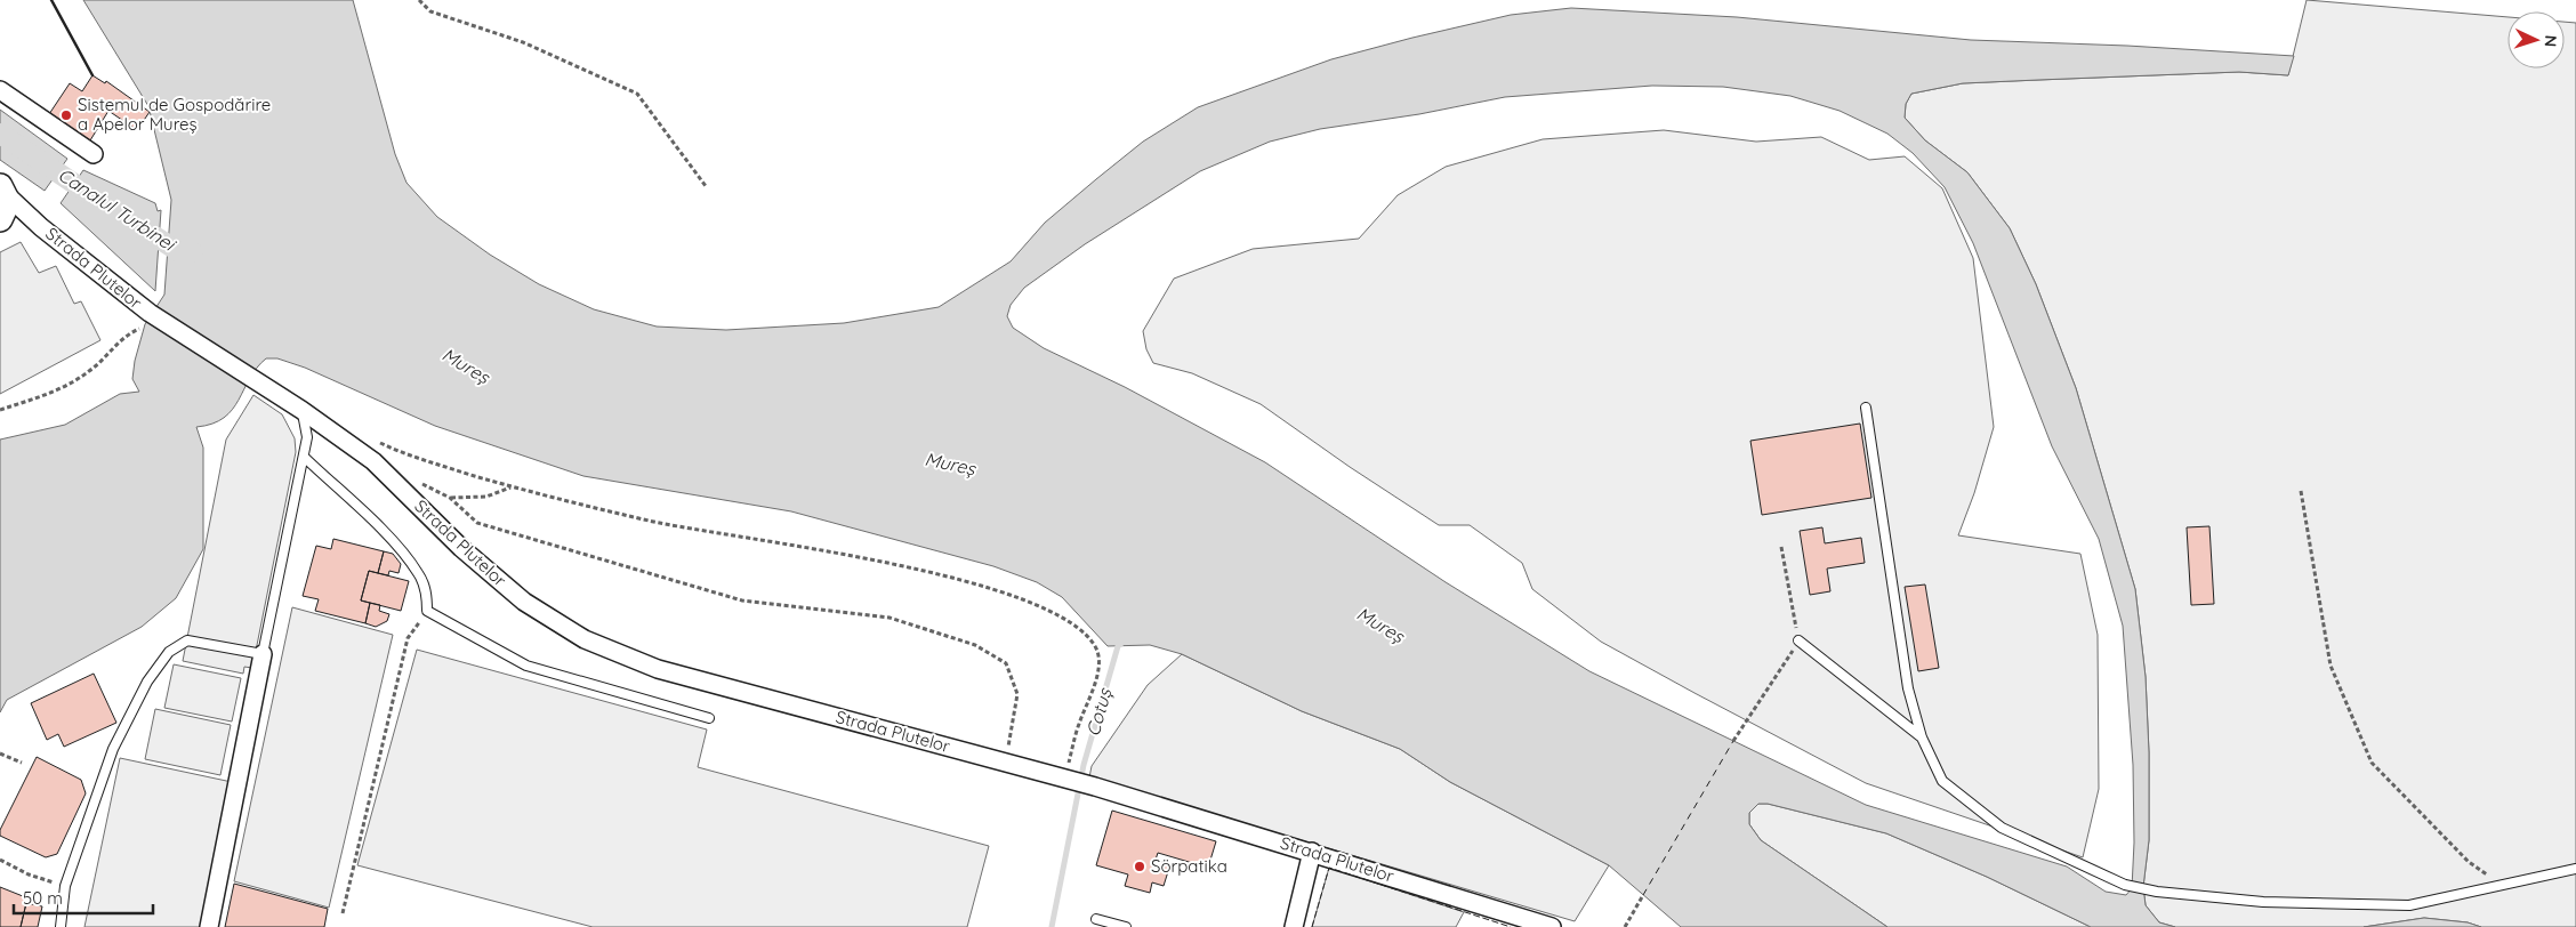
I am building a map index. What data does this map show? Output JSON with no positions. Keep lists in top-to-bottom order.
{
  "streets": {
    "street": ["Strada Plutelor"]
  },
  "water": ["Canalul Turbinei", "Mureș", "Cotuș"],
  "places": ["Sistemul de Gospodărire a Apelor Mureș", "Sörpatika"],
  "scale_bar": "50 m",
  "north": "right"
}
